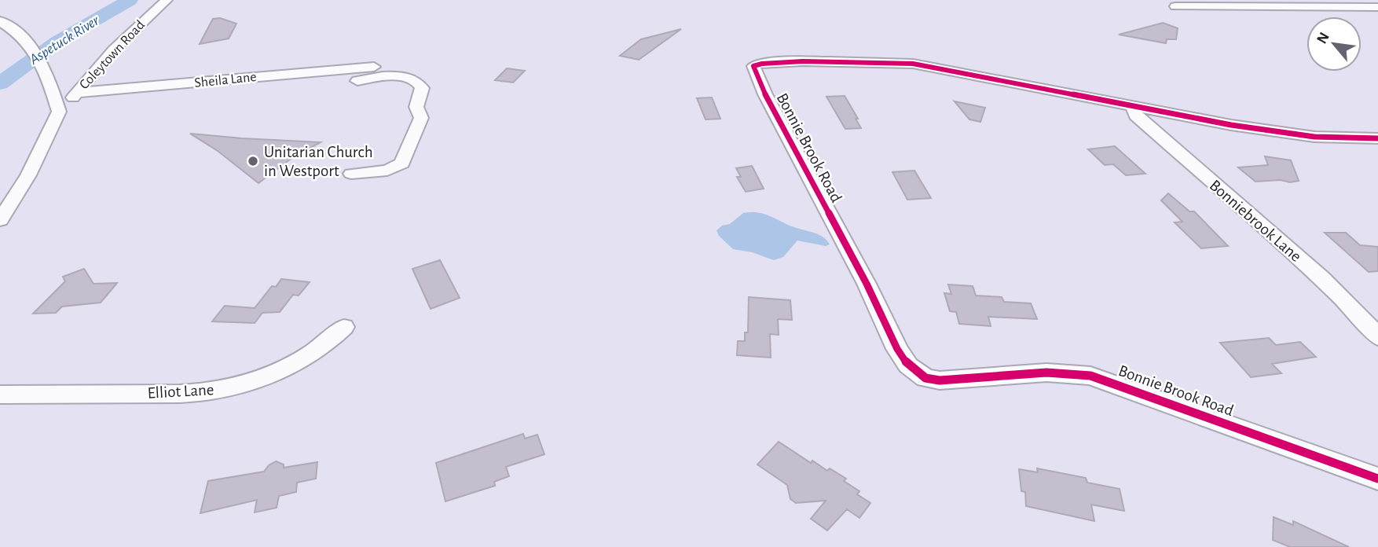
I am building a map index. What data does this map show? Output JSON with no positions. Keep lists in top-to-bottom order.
{
  "streets": {
    "street": [
      "Coleytown Road",
      "Sheila Lane",
      "Bonnie Brook Road",
      "Bonniebrook Lane",
      "Elliot Lane"
    ]
  },
  "crossings": [
    ["Coleytown Road", "Sheila Lane"],
    ["Bonnie Brook Road", "Bonniebrook Lane"]
  ],
  "water": ["Aspetuck River"],
  "places": ["Unitarian Church in Westport"],
  "north": "top left"
}
